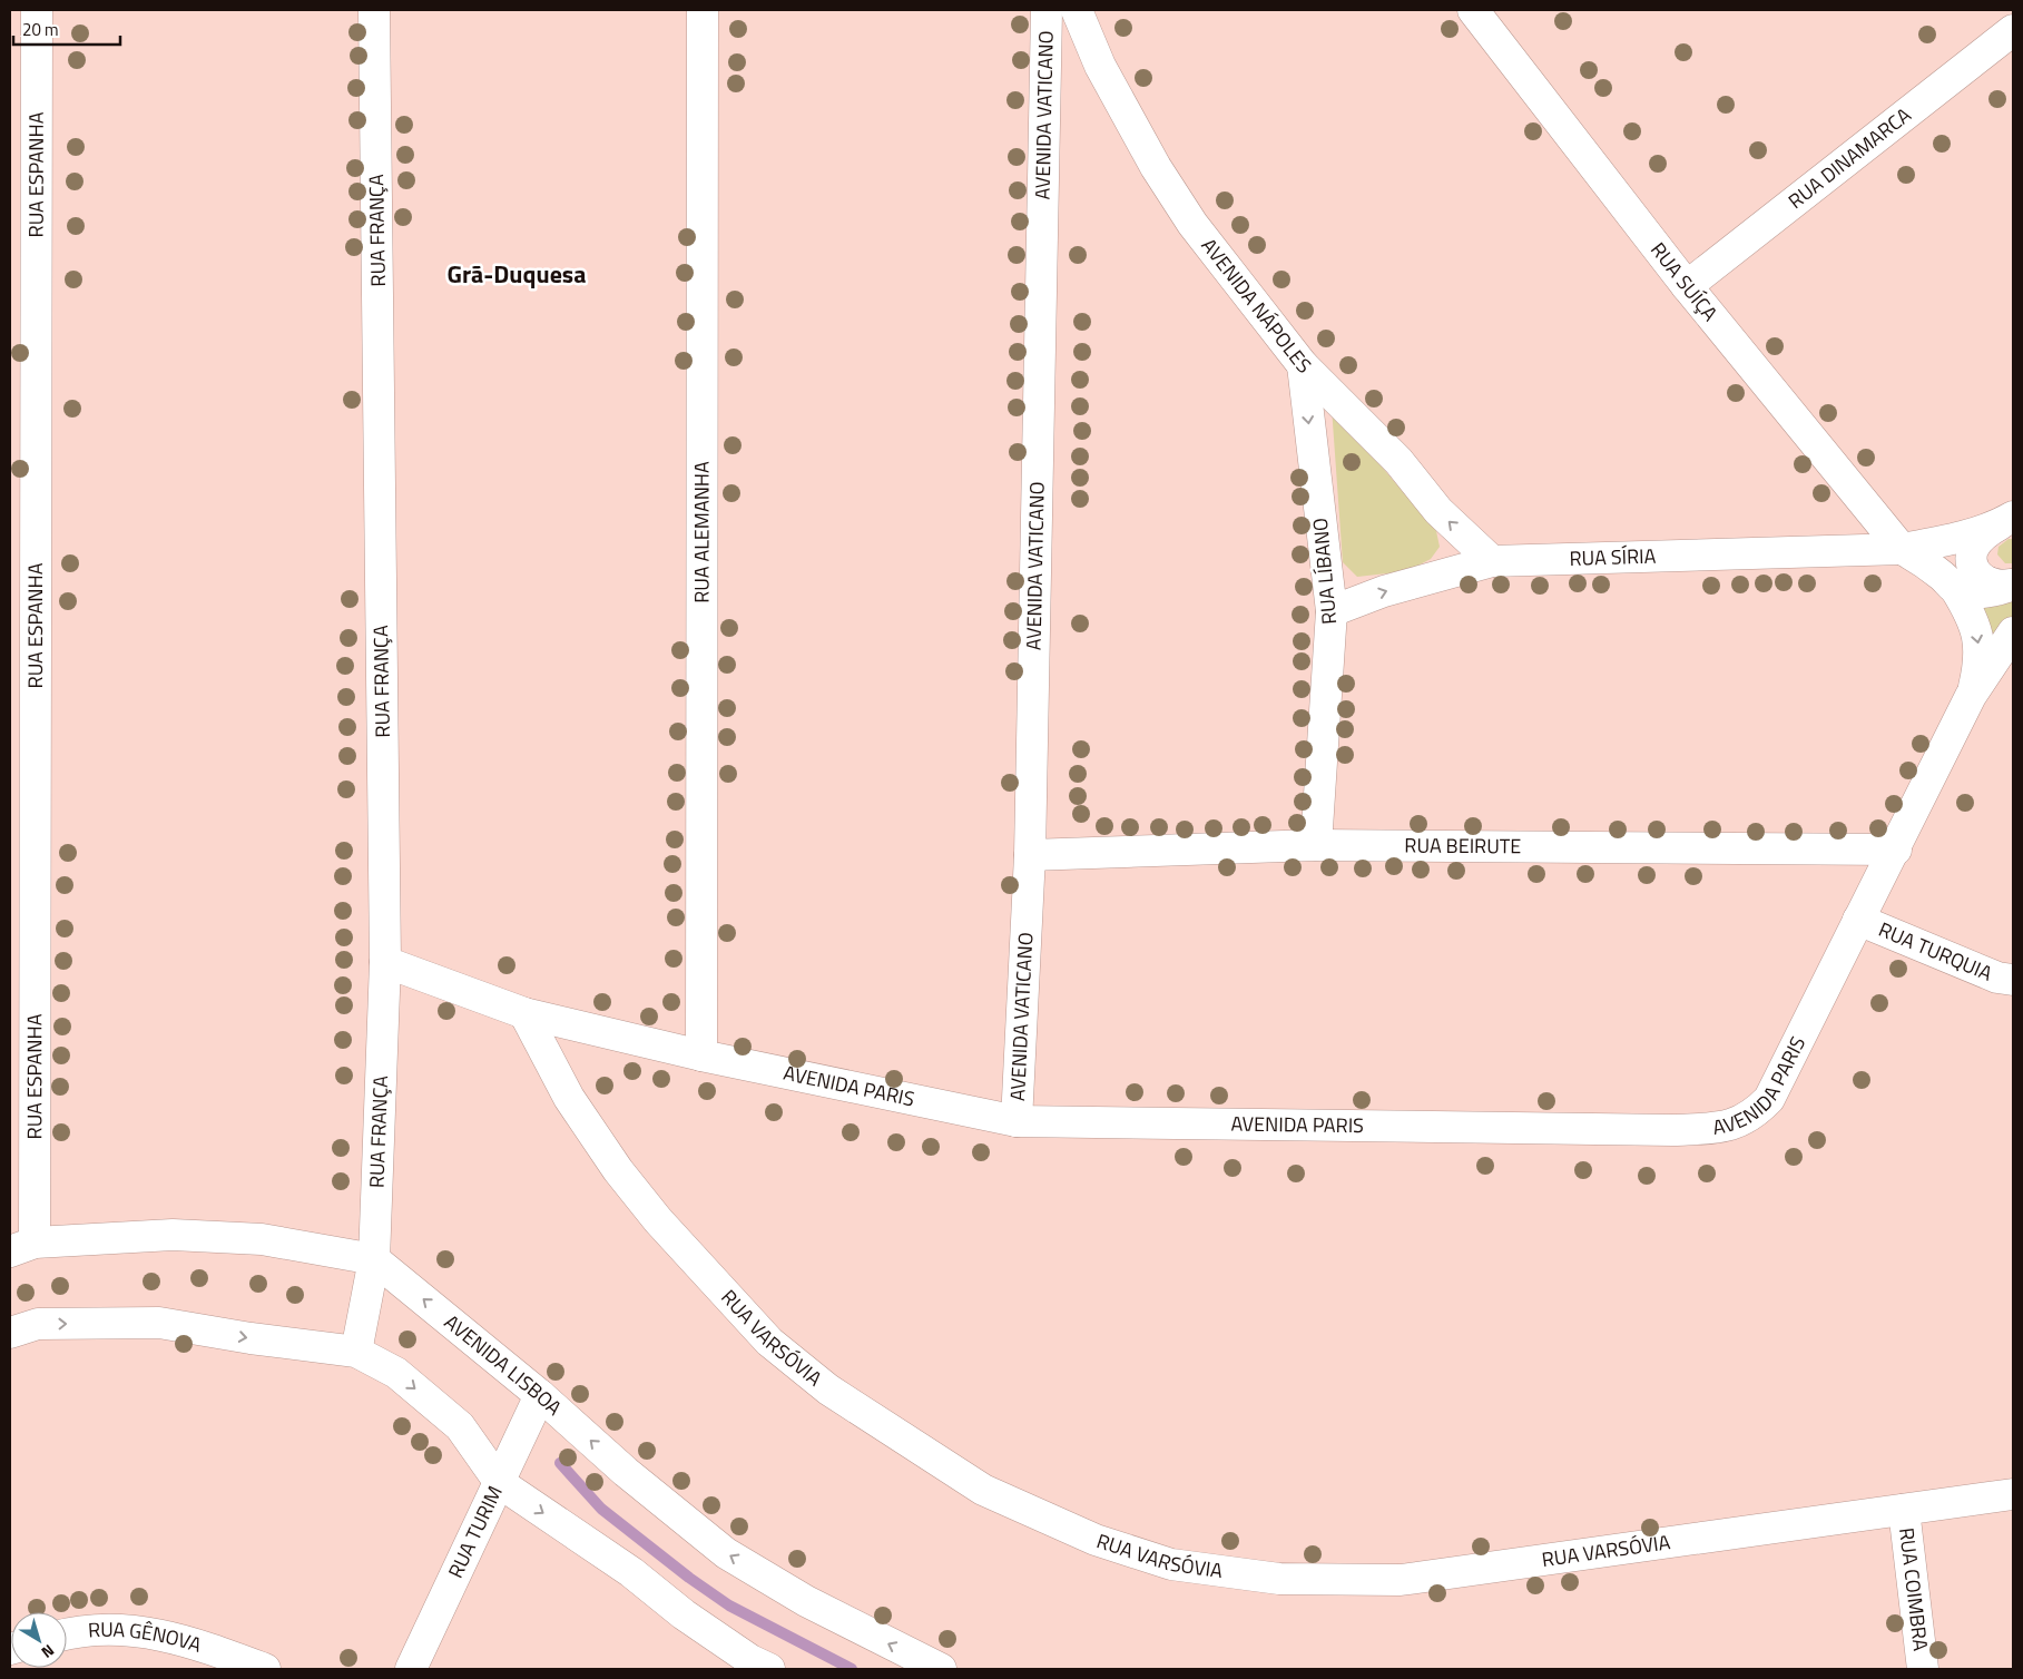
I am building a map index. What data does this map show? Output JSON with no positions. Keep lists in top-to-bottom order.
{
  "streets": {
    "street": [
      "AVENIDA VATICANO",
      "RUA DINAMARCA",
      "RUA ESPANHA",
      "RUA FRANÇA",
      "RUA SUÍÇA",
      "AVENIDA NÁPOLES",
      "RUA ALEMANHA",
      "RUA SÍRIA",
      "RUA LÍBANO",
      "RUA BEIRUTE",
      "RUA TURQUIA",
      "AVENIDA PARIS",
      "RUA VARSÓVIA",
      "AVENIDA LISBOA",
      "RUA TURIM",
      "RUA COIMBRA",
      "RUA GÊNOVA"
    ]
  },
  "crossings": [
    ["AVENIDA VATICANO", "RUA BEIRUTE"],
    ["AVENIDA VATICANO", "AVENIDA PARIS"],
    ["RUA DINAMARCA", "RUA SUÍÇA"],
    ["RUA ESPANHA", "AVENIDA LISBOA"],
    ["RUA FRANÇA", "AVENIDA PARIS"],
    ["RUA FRANÇA", "AVENIDA LISBOA"],
    ["RUA SUÍÇA", "RUA SÍRIA"],
    ["RUA SUÍÇA", "AVENIDA PARIS"],
    ["AVENIDA NÁPOLES", "RUA SÍRIA"],
    ["AVENIDA NÁPOLES", "RUA LÍBANO"],
    ["RUA ALEMANHA", "AVENIDA PARIS"],
    ["RUA SÍRIA", "RUA LÍBANO"],
    ["RUA SÍRIA", "AVENIDA PARIS"],
    ["RUA LÍBANO", "RUA BEIRUTE"],
    ["RUA BEIRUTE", "AVENIDA PARIS"],
    ["RUA TURQUIA", "AVENIDA PARIS"],
    ["AVENIDA PARIS", "RUA VARSÓVIA"],
    ["RUA VARSÓVIA", "RUA COIMBRA"],
    ["AVENIDA LISBOA", "RUA TURIM"]
  ],
  "one_way": ["AVENIDA NÁPOLES", "RUA LÍBANO"],
  "districts": ["Grã-Duquesa"],
  "scale_bar": "20 m",
  "north": "bottom right"
}
